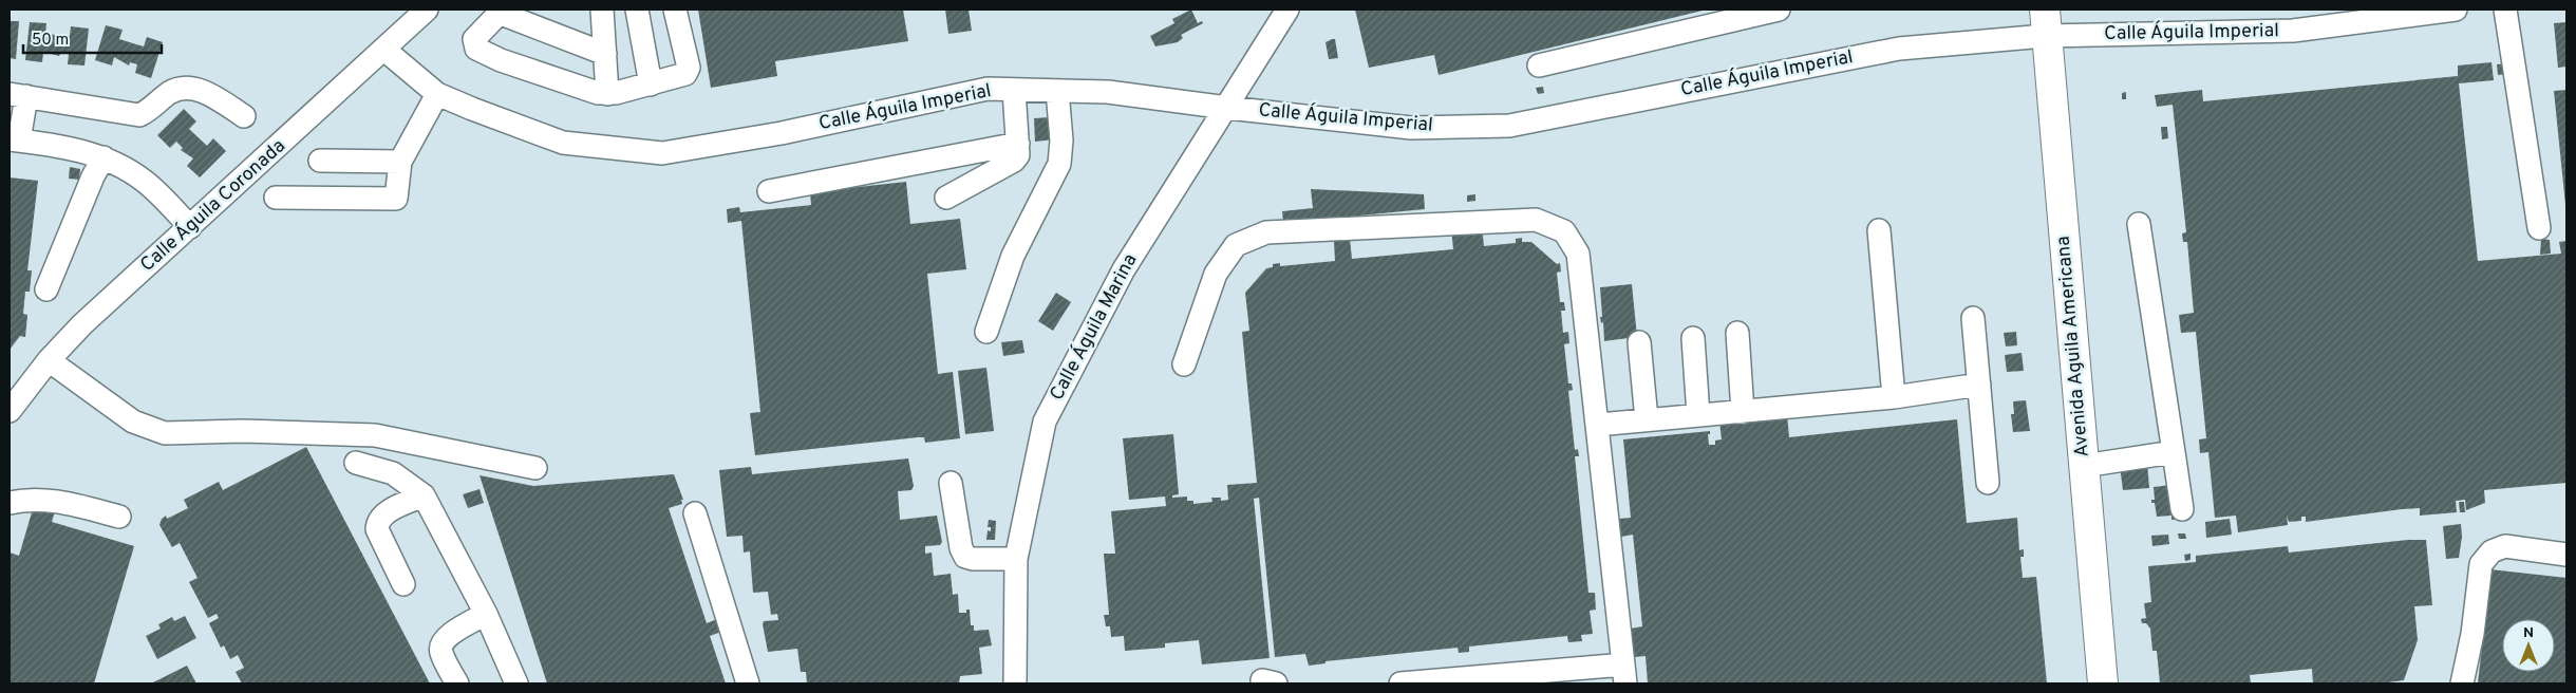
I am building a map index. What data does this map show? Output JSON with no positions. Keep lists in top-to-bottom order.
{
  "streets": {
    "main road": ["Avenida Aguila Americana"],
    "street": ["Calle Águila Imperial", "Calle Águila Coronada", "Calle Águila Marina"]
  },
  "crossings": [
    ["Calle Águila Imperial", "Calle Águila Coronada"],
    ["Calle Águila Imperial", "Calle Águila Marina"],
    ["Calle Águila Imperial", "Avenida Aguila Americana"]
  ],
  "scale_bar": "50 m",
  "north": "top"
}
